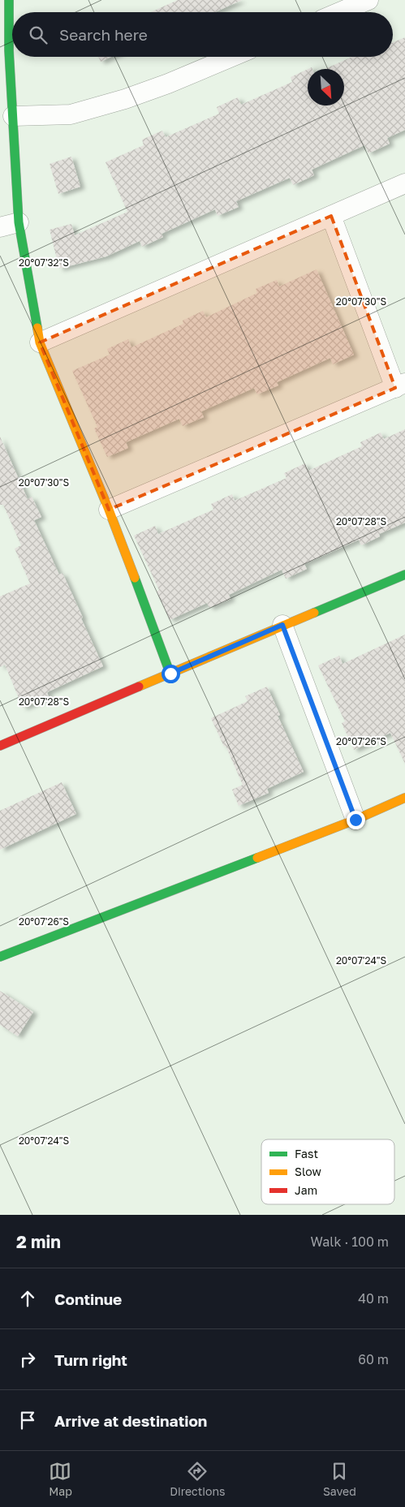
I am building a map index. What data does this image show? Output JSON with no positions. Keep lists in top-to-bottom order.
{
  "legend": ["Fast", "Slow", "Jam"],
  "north": "bottom right",
  "page": {
    "search": "Search here",
    "heading": ["2 min", "Walk · 100 m"],
    "list": [
      ["Continue", "40 m"],
      ["Turn right", "60 m"],
      "Arrive at destination"
    ],
    "nav": ["Map", "Directions", "Saved"]
  },
  "coordinates": [
    "20°07'32\"S",
    "20°07'30\"S",
    "20°07'28\"S",
    "20°07'26\"S",
    "20°07'24\"S"
  ]
}
